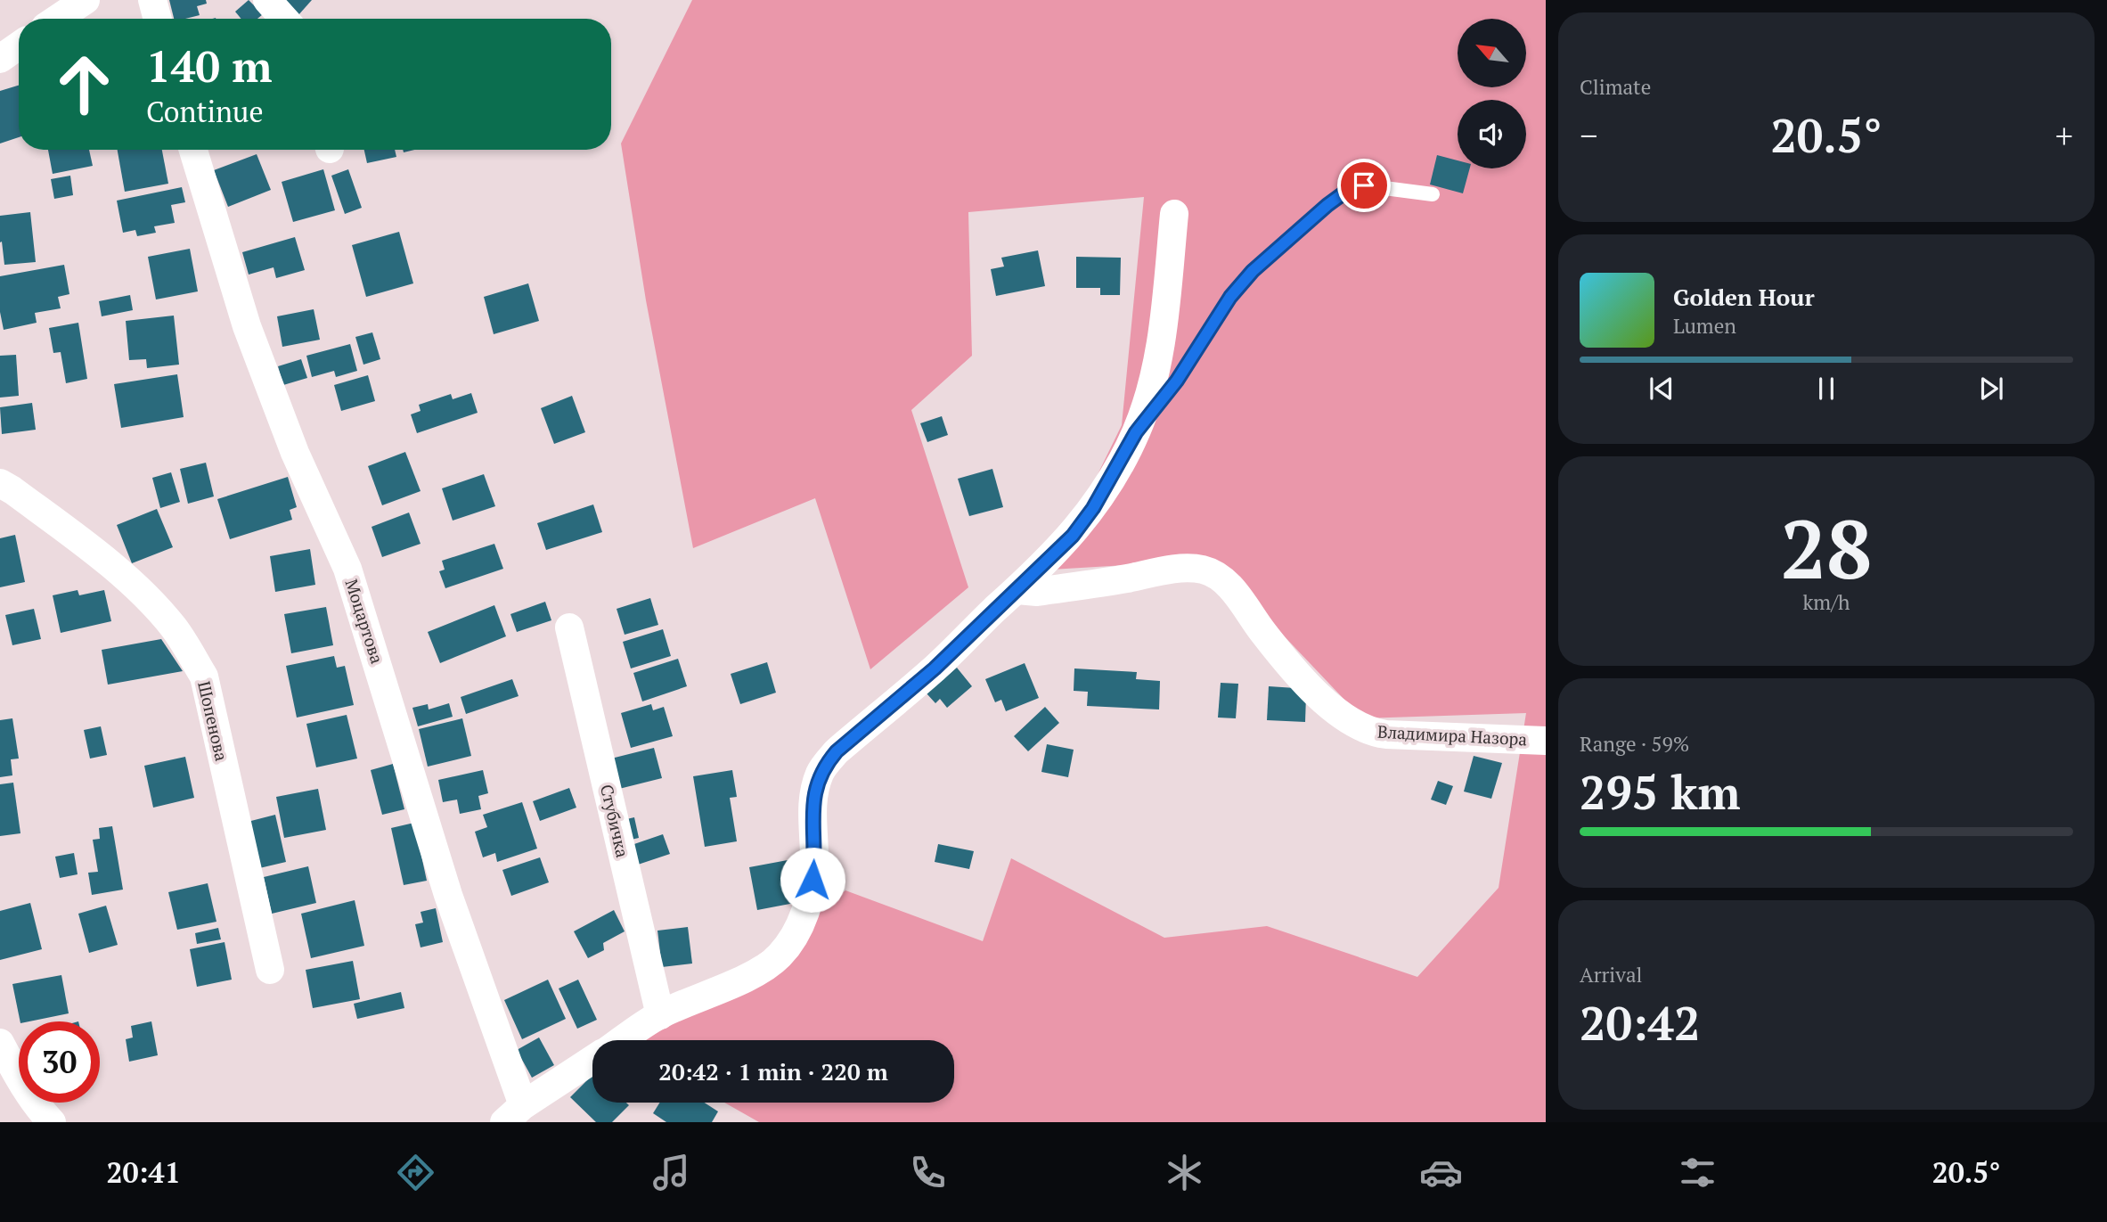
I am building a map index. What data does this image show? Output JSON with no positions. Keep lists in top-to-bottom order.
{
  "streets": {
    "street": [
      "Моцартова",
      "Шопенова",
      "Владимира Назора",
      "Стубичка"
    ]
  },
  "north": "top left",
  "page": {
    "tile": [
      "Climate",
      ["28", "km/h"],
      ["Range · 59%", "295 km"],
      ["Arrival", "20:42"]
    ],
    "turn": ["140 m", "Continue"],
    "heat": ["−", "20.5°", "+"],
    "song": ["Golden Hour", "Lumen"],
    "limit": "30",
    "trip": "20:42 · 1 min · 220 m",
    "tabs": ["20:41", "20.5°"]
  }
}
